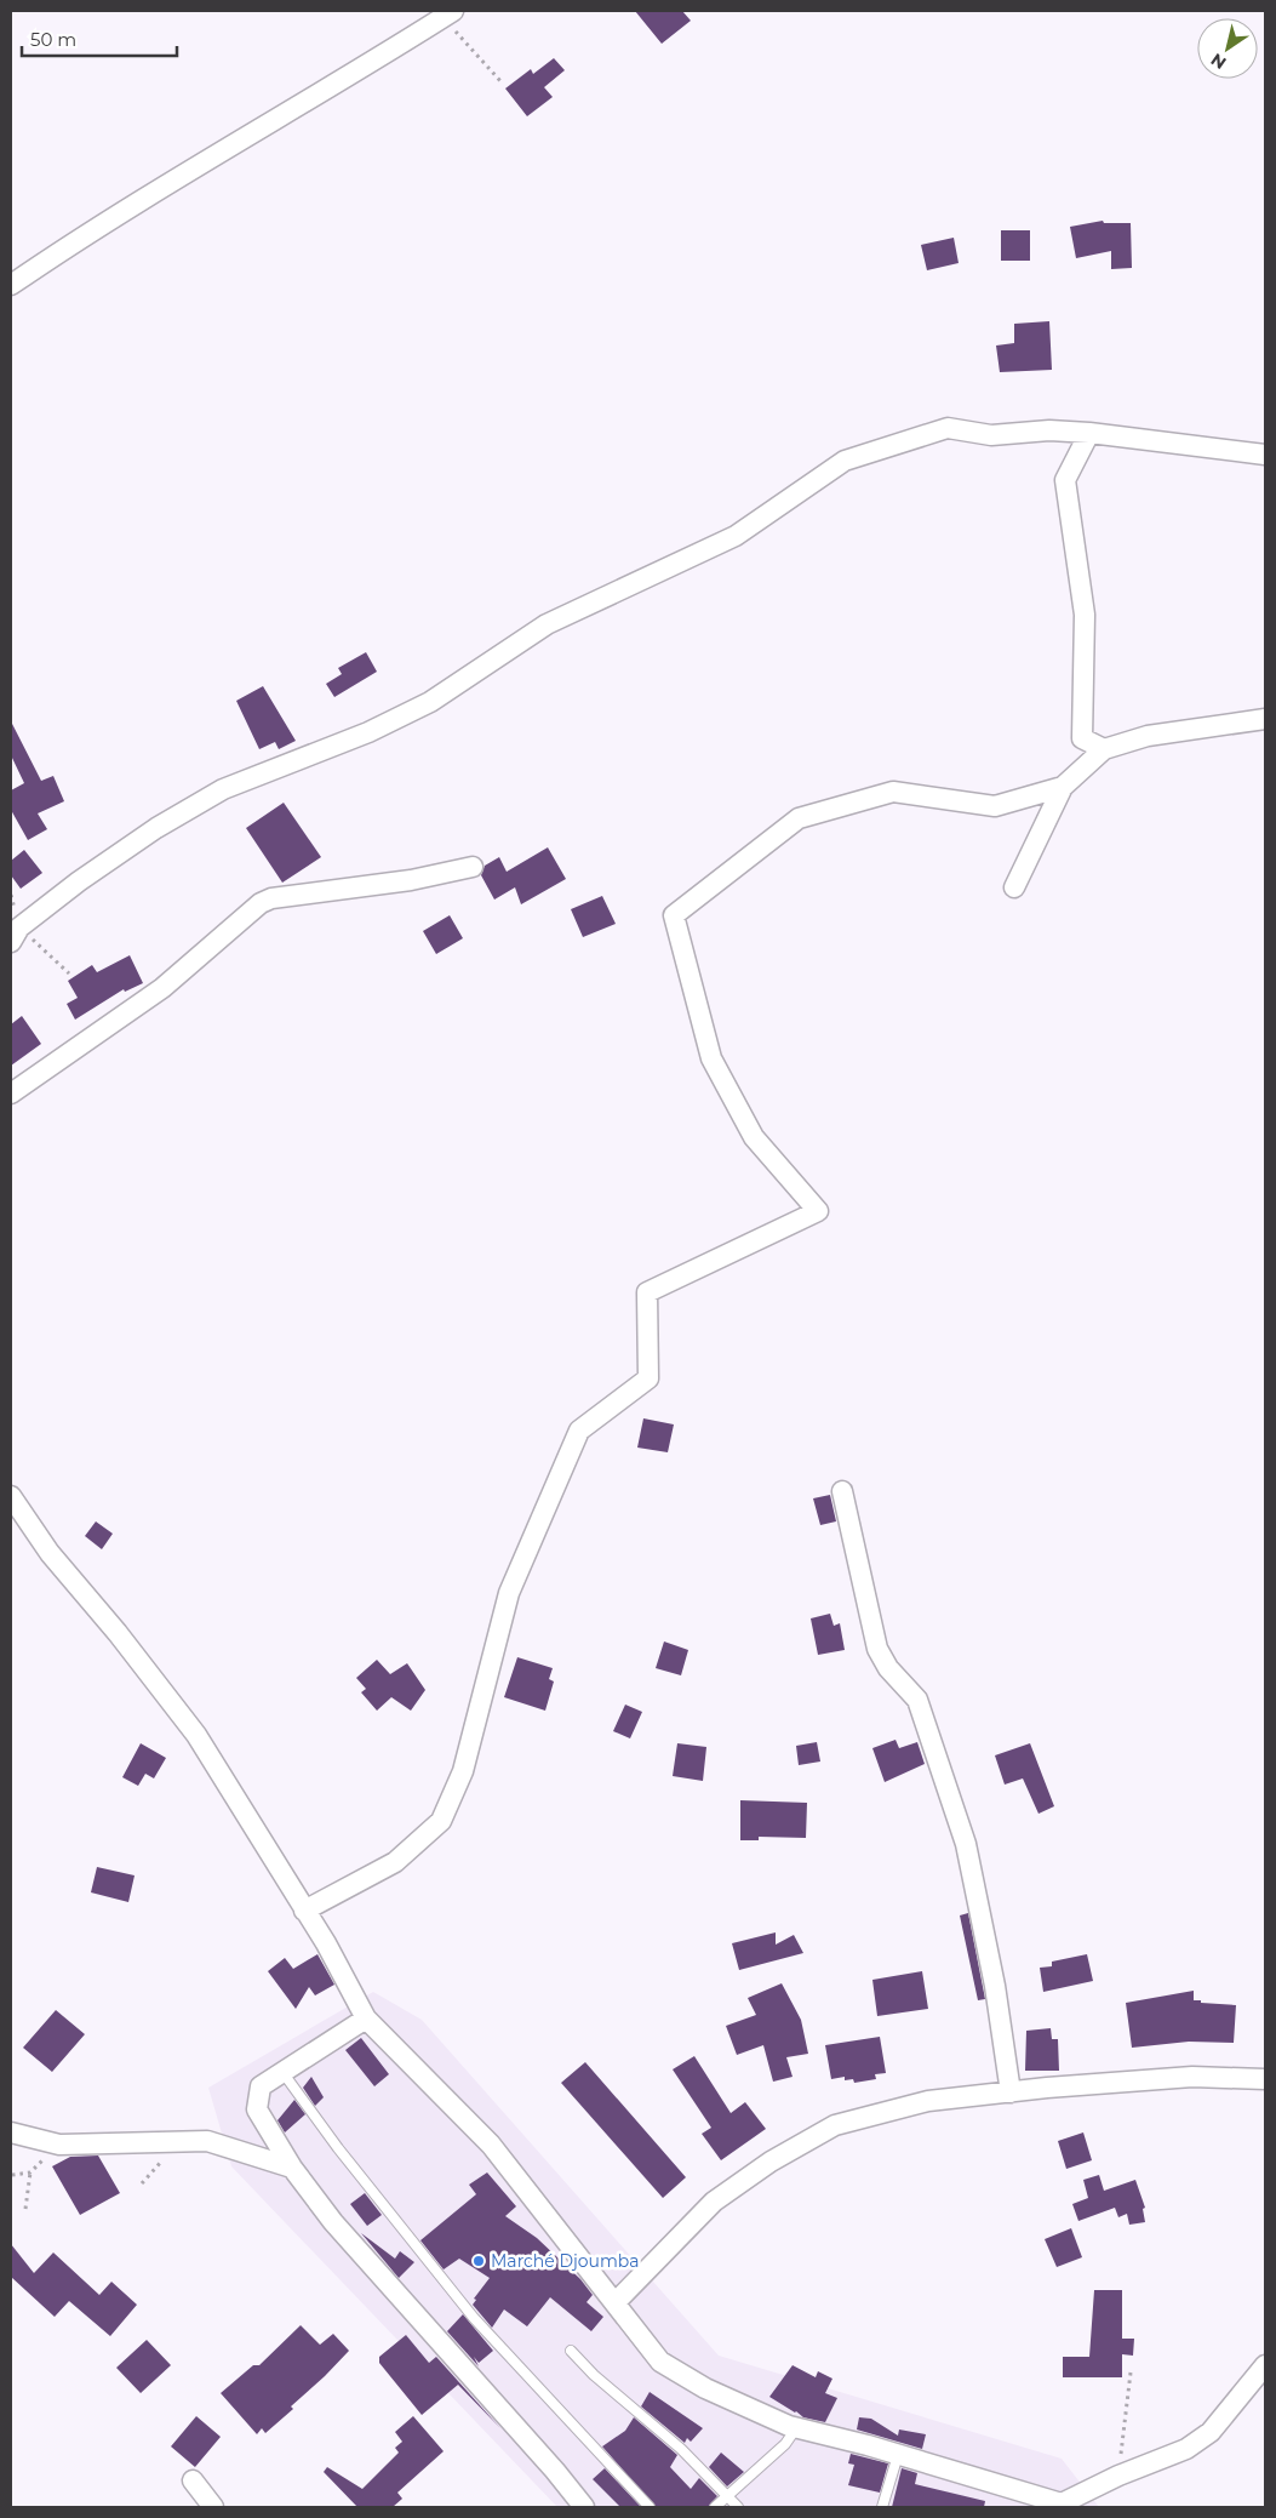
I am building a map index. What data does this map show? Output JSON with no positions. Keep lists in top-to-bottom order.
{
  "places": ["Marché Djoumba"],
  "scale_bar": "50 m",
  "north": "bottom left"
}
